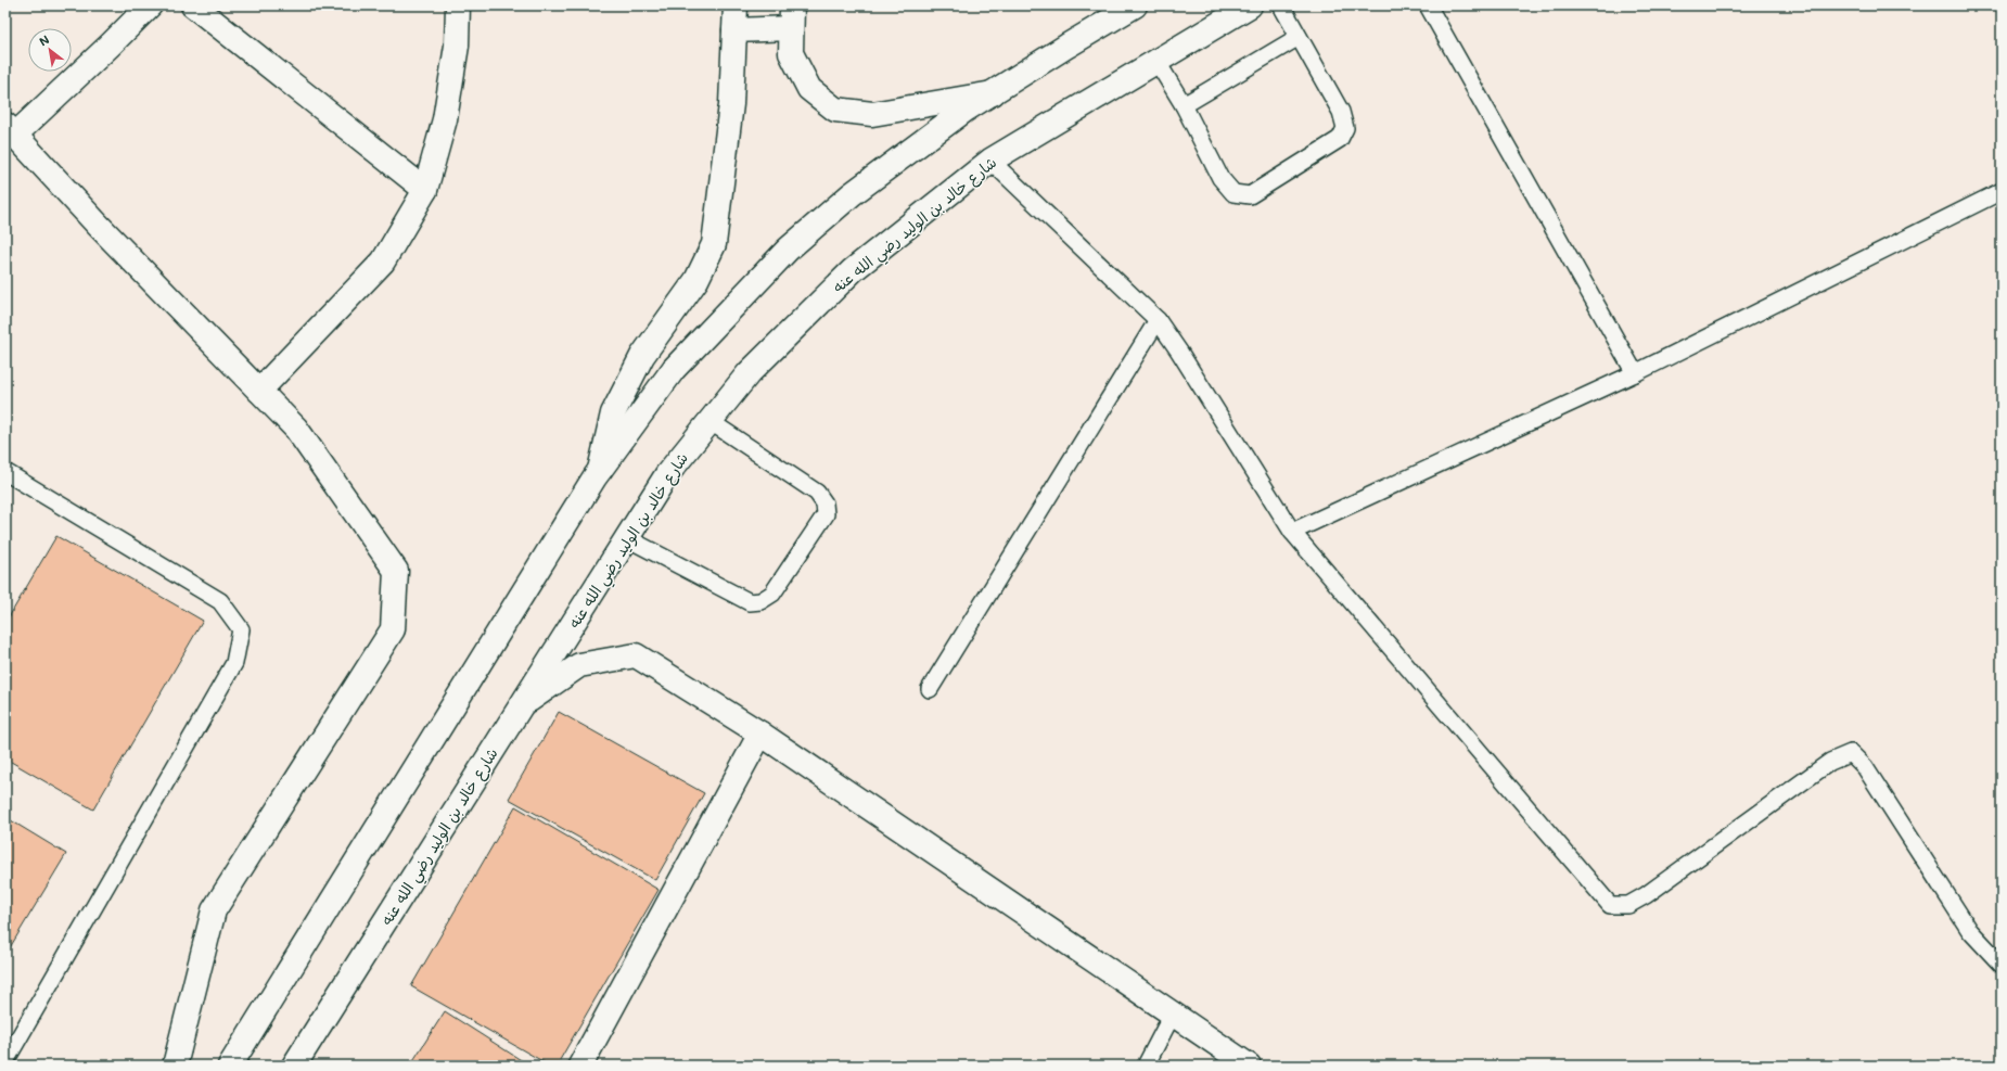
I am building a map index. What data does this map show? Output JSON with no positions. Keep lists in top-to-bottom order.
{
  "streets": {
    "main road": ["شارع خالد بن الوليد رضي الله عنه"]
  },
  "north": "top left"
}
